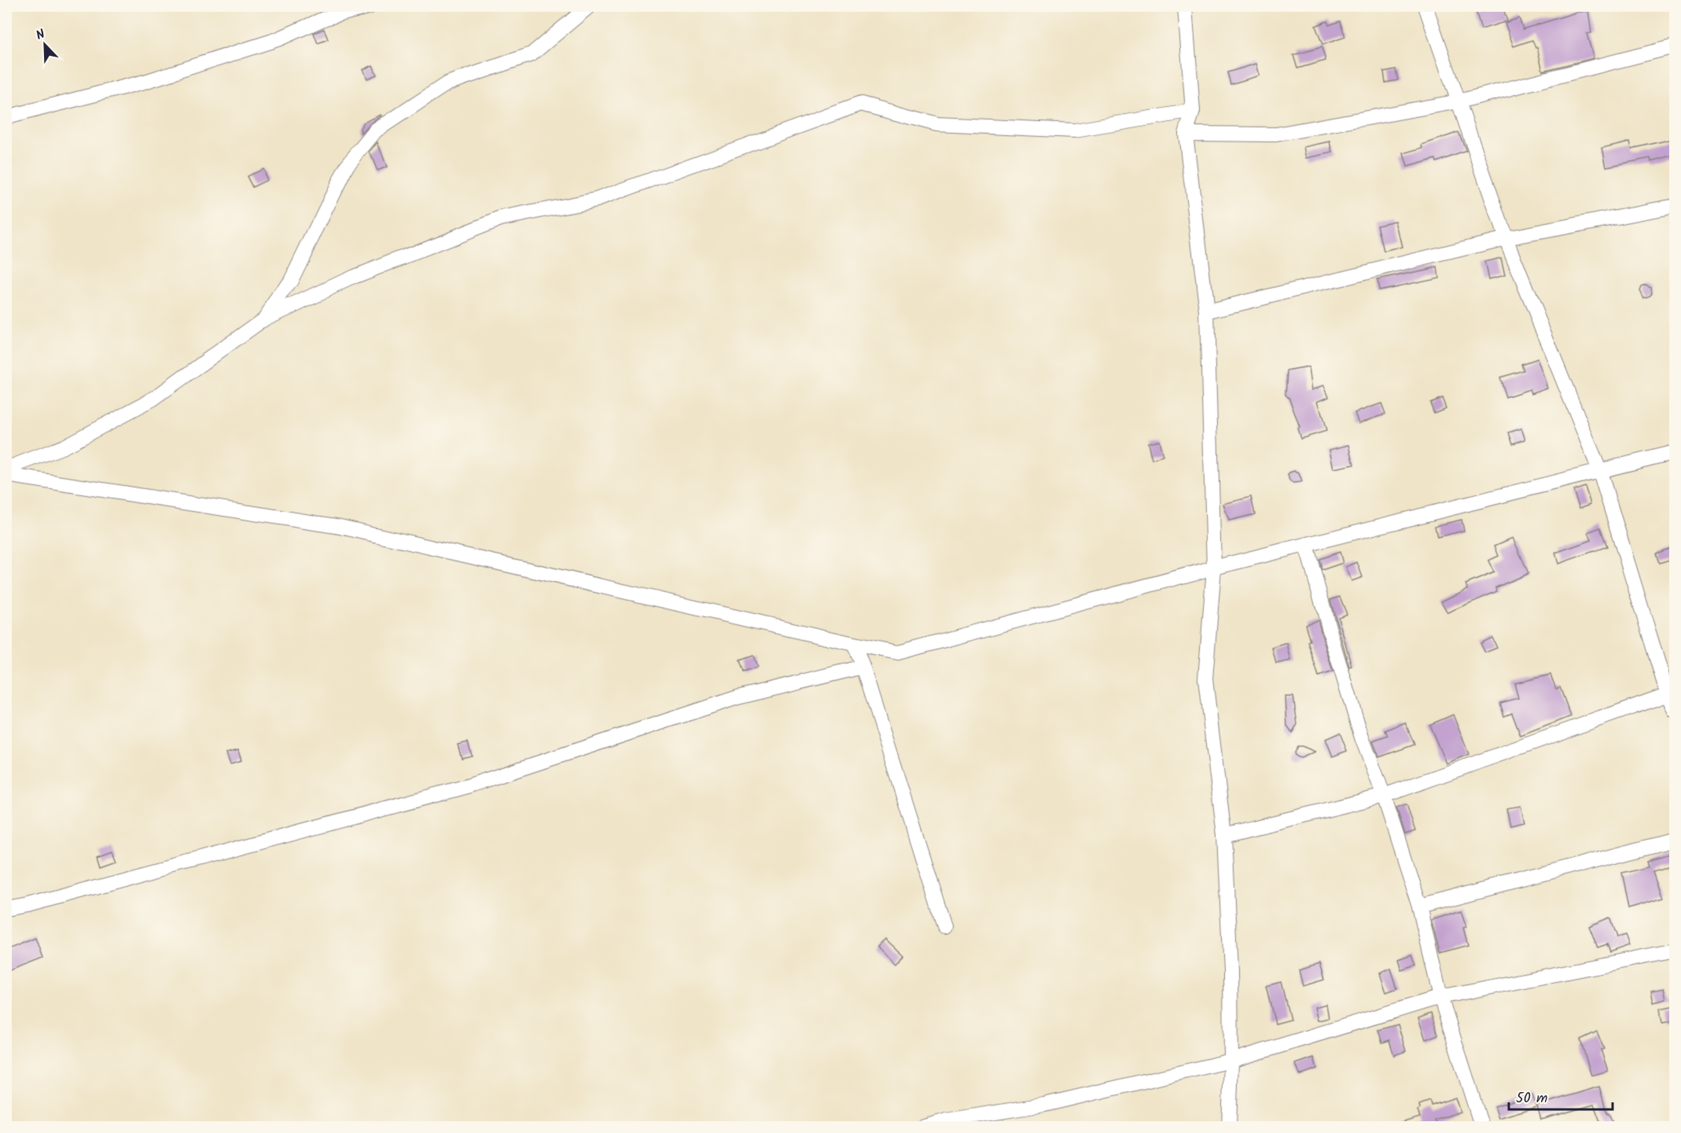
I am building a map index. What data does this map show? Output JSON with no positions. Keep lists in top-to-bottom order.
{
  "scale_bar": "50 m",
  "north": "top left"
}
